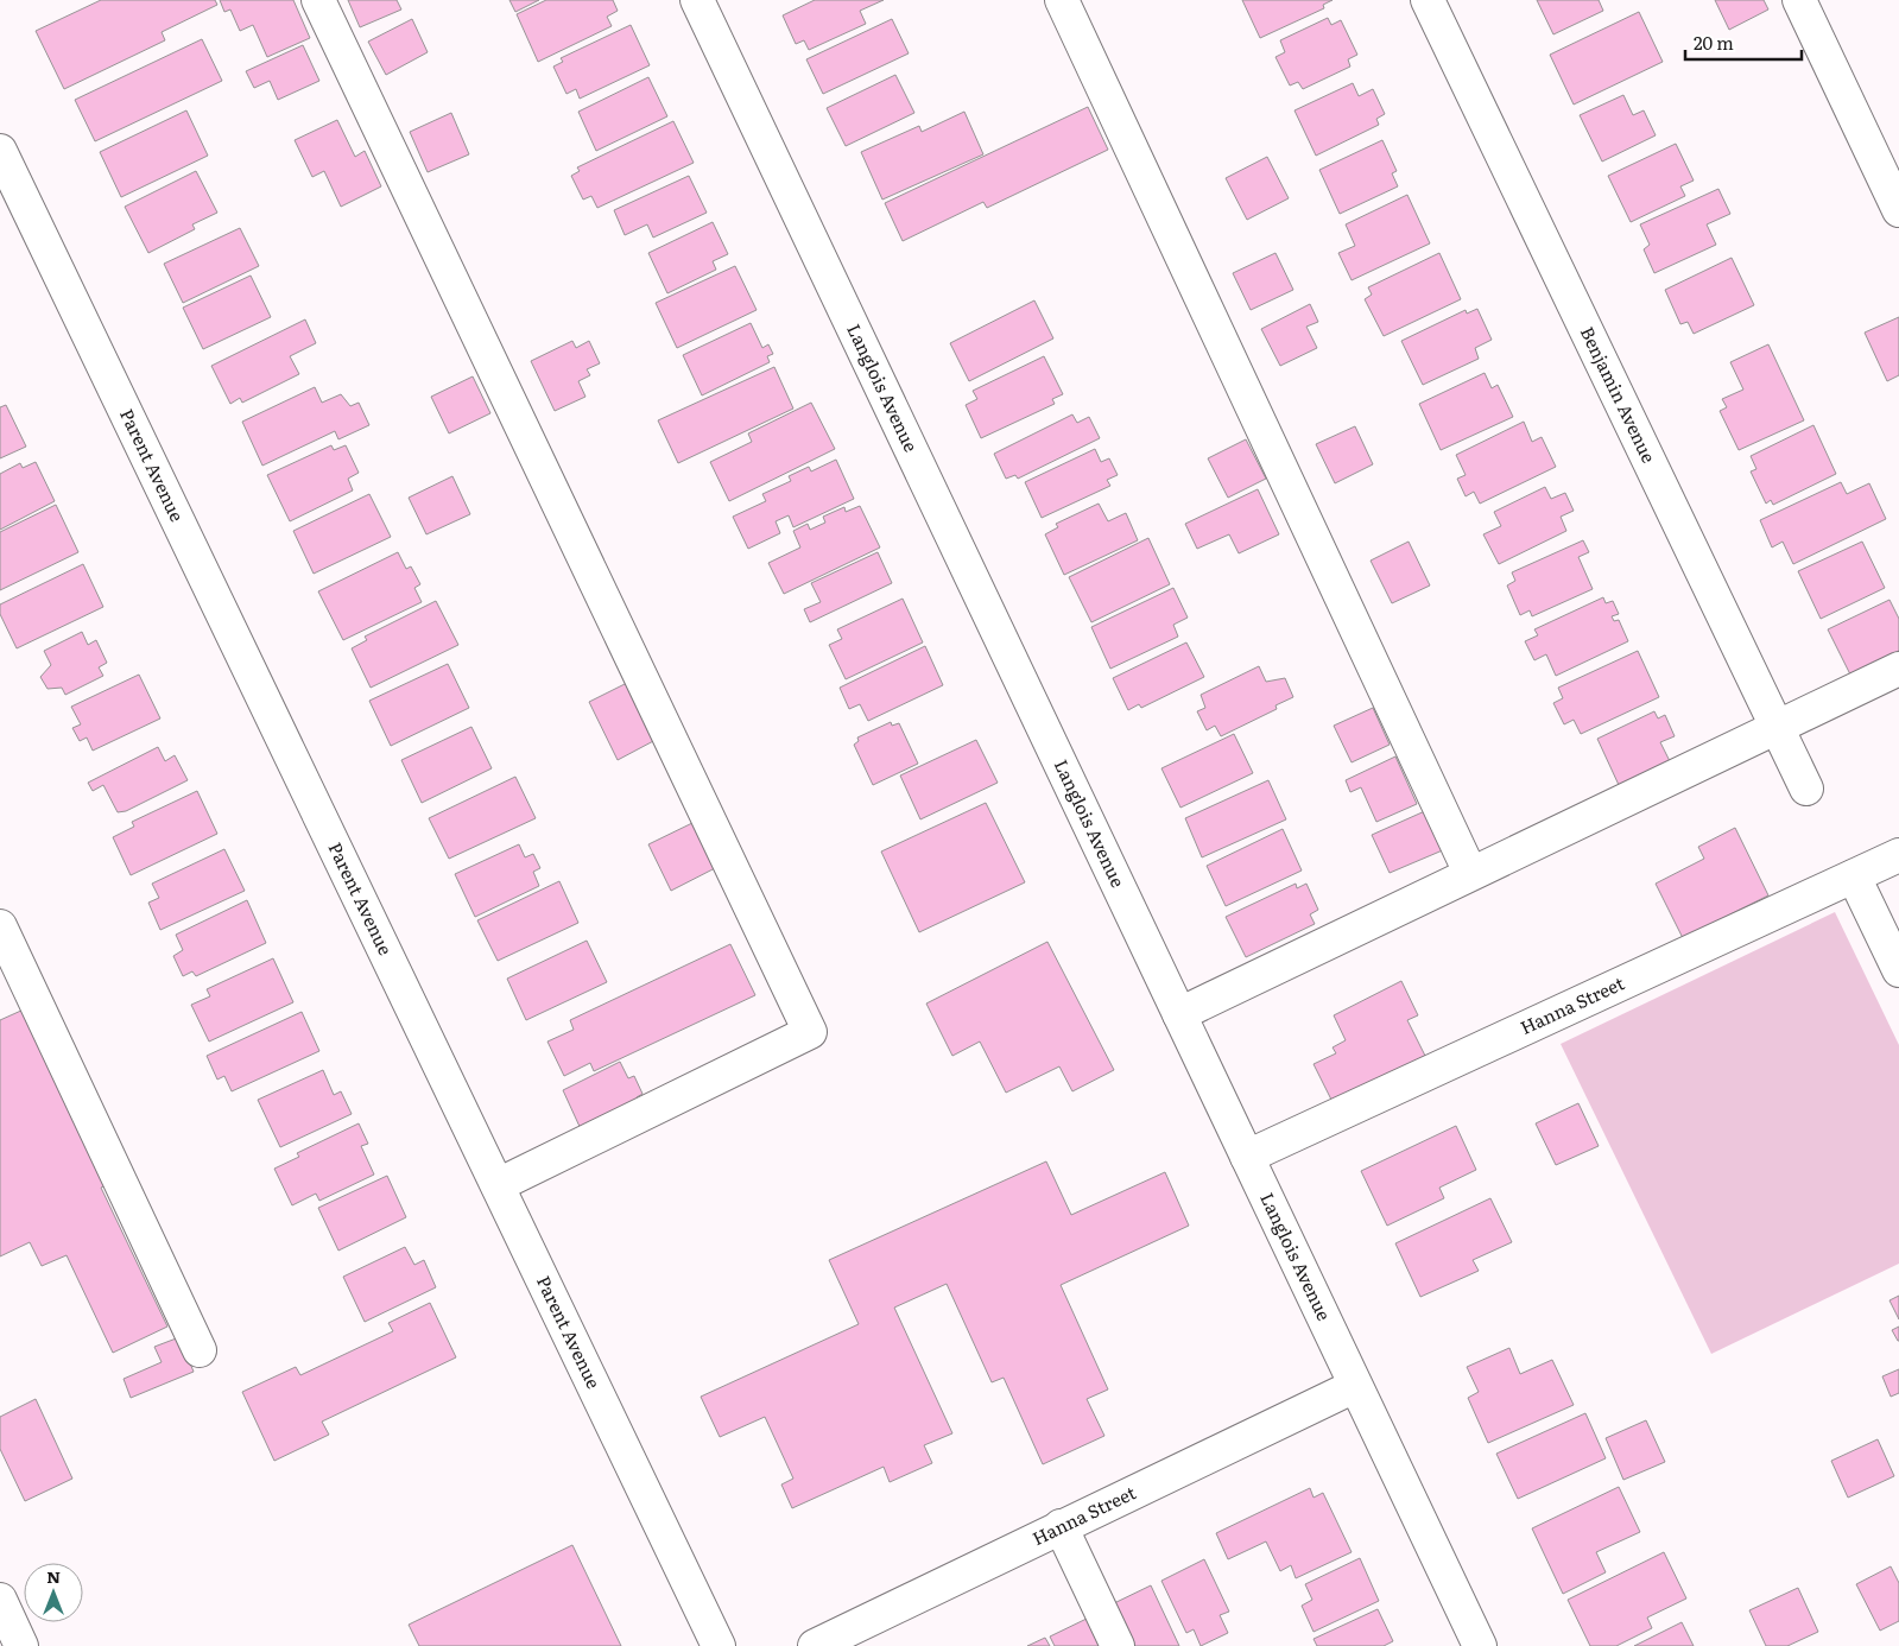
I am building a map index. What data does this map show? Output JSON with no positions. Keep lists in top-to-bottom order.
{
  "streets": {
    "street": [
      "Langlois Avenue",
      "Benjamin Avenue",
      "Parent Avenue",
      "Hanna Street"
    ]
  },
  "crossings": [
    ["Langlois Avenue", "Hanna Street"]
  ],
  "scale_bar": "20 m",
  "north": "top"
}
